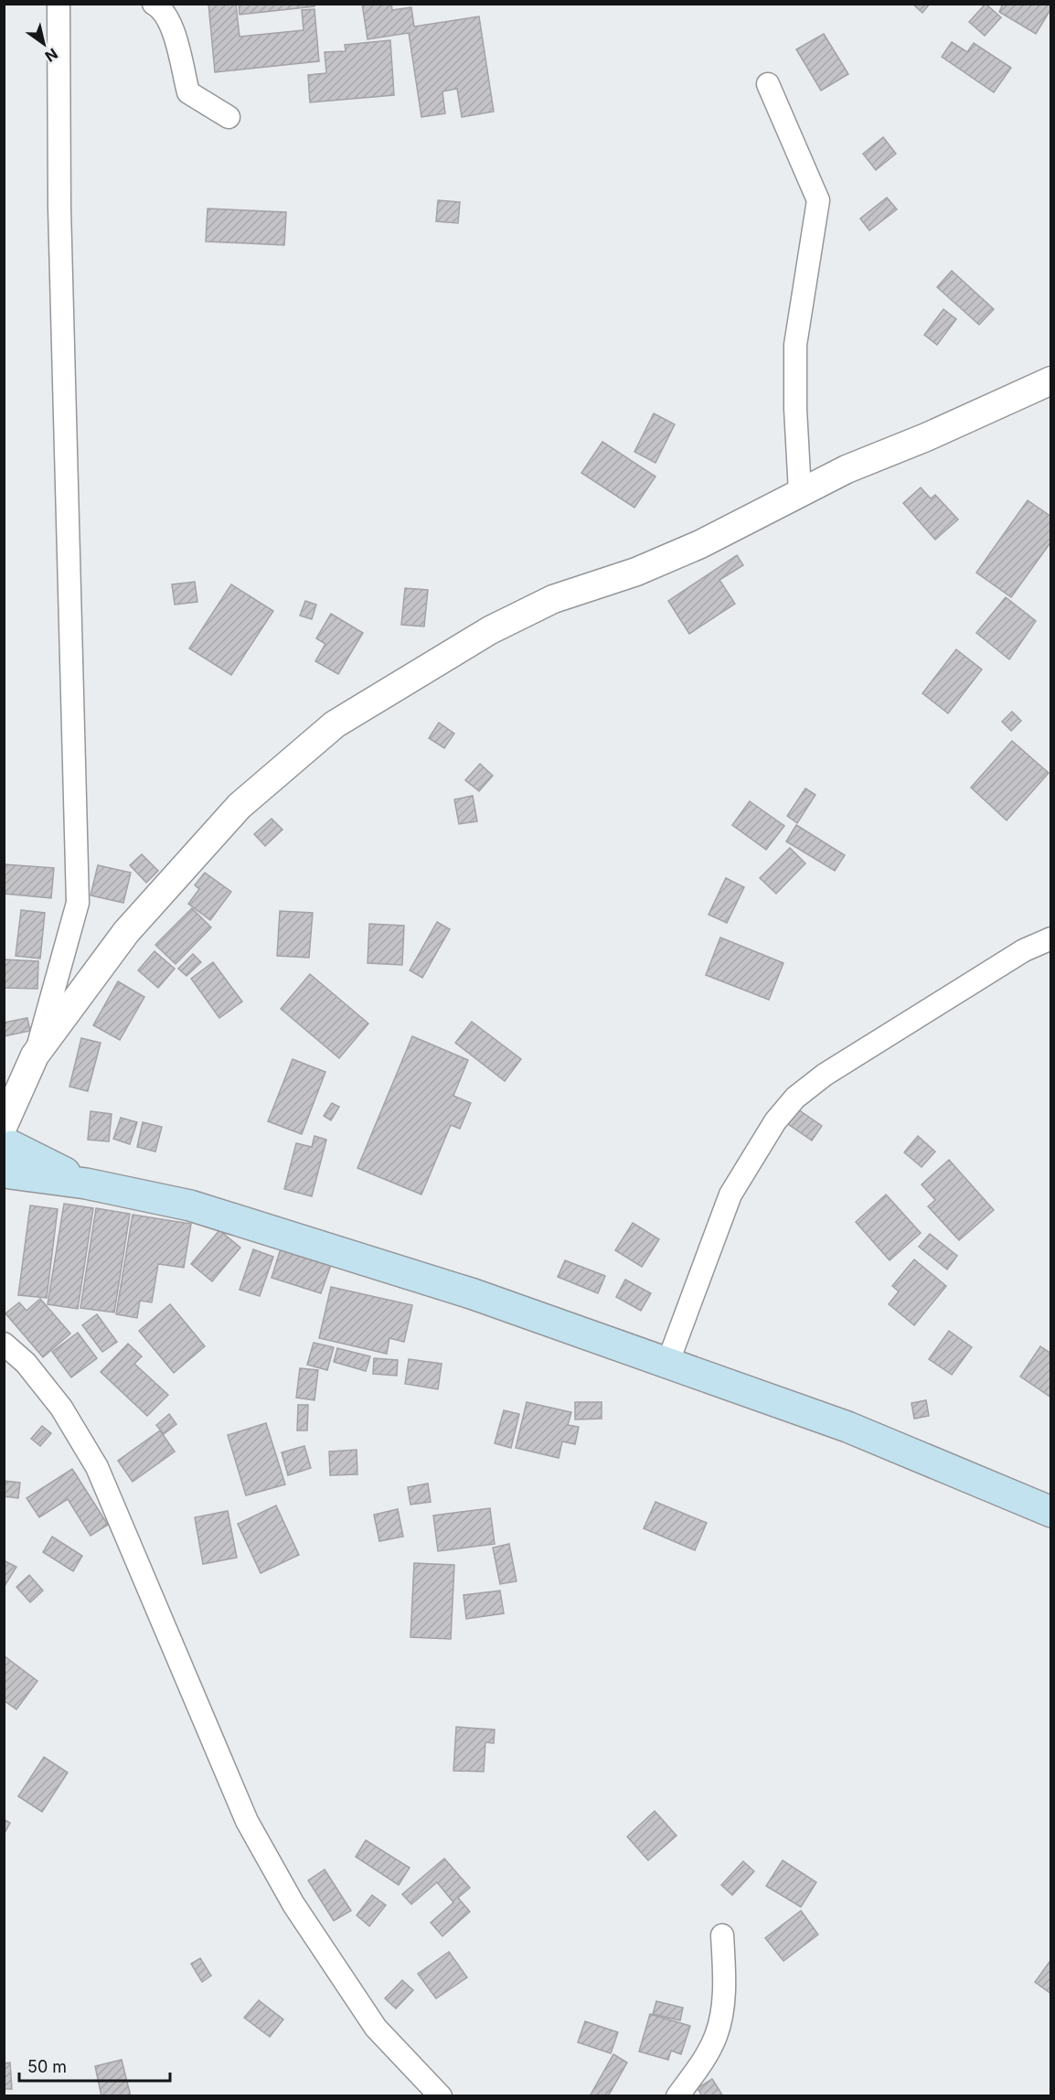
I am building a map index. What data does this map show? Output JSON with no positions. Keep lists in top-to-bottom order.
{
  "scale_bar": "50 m",
  "north": "bottom right"
}
